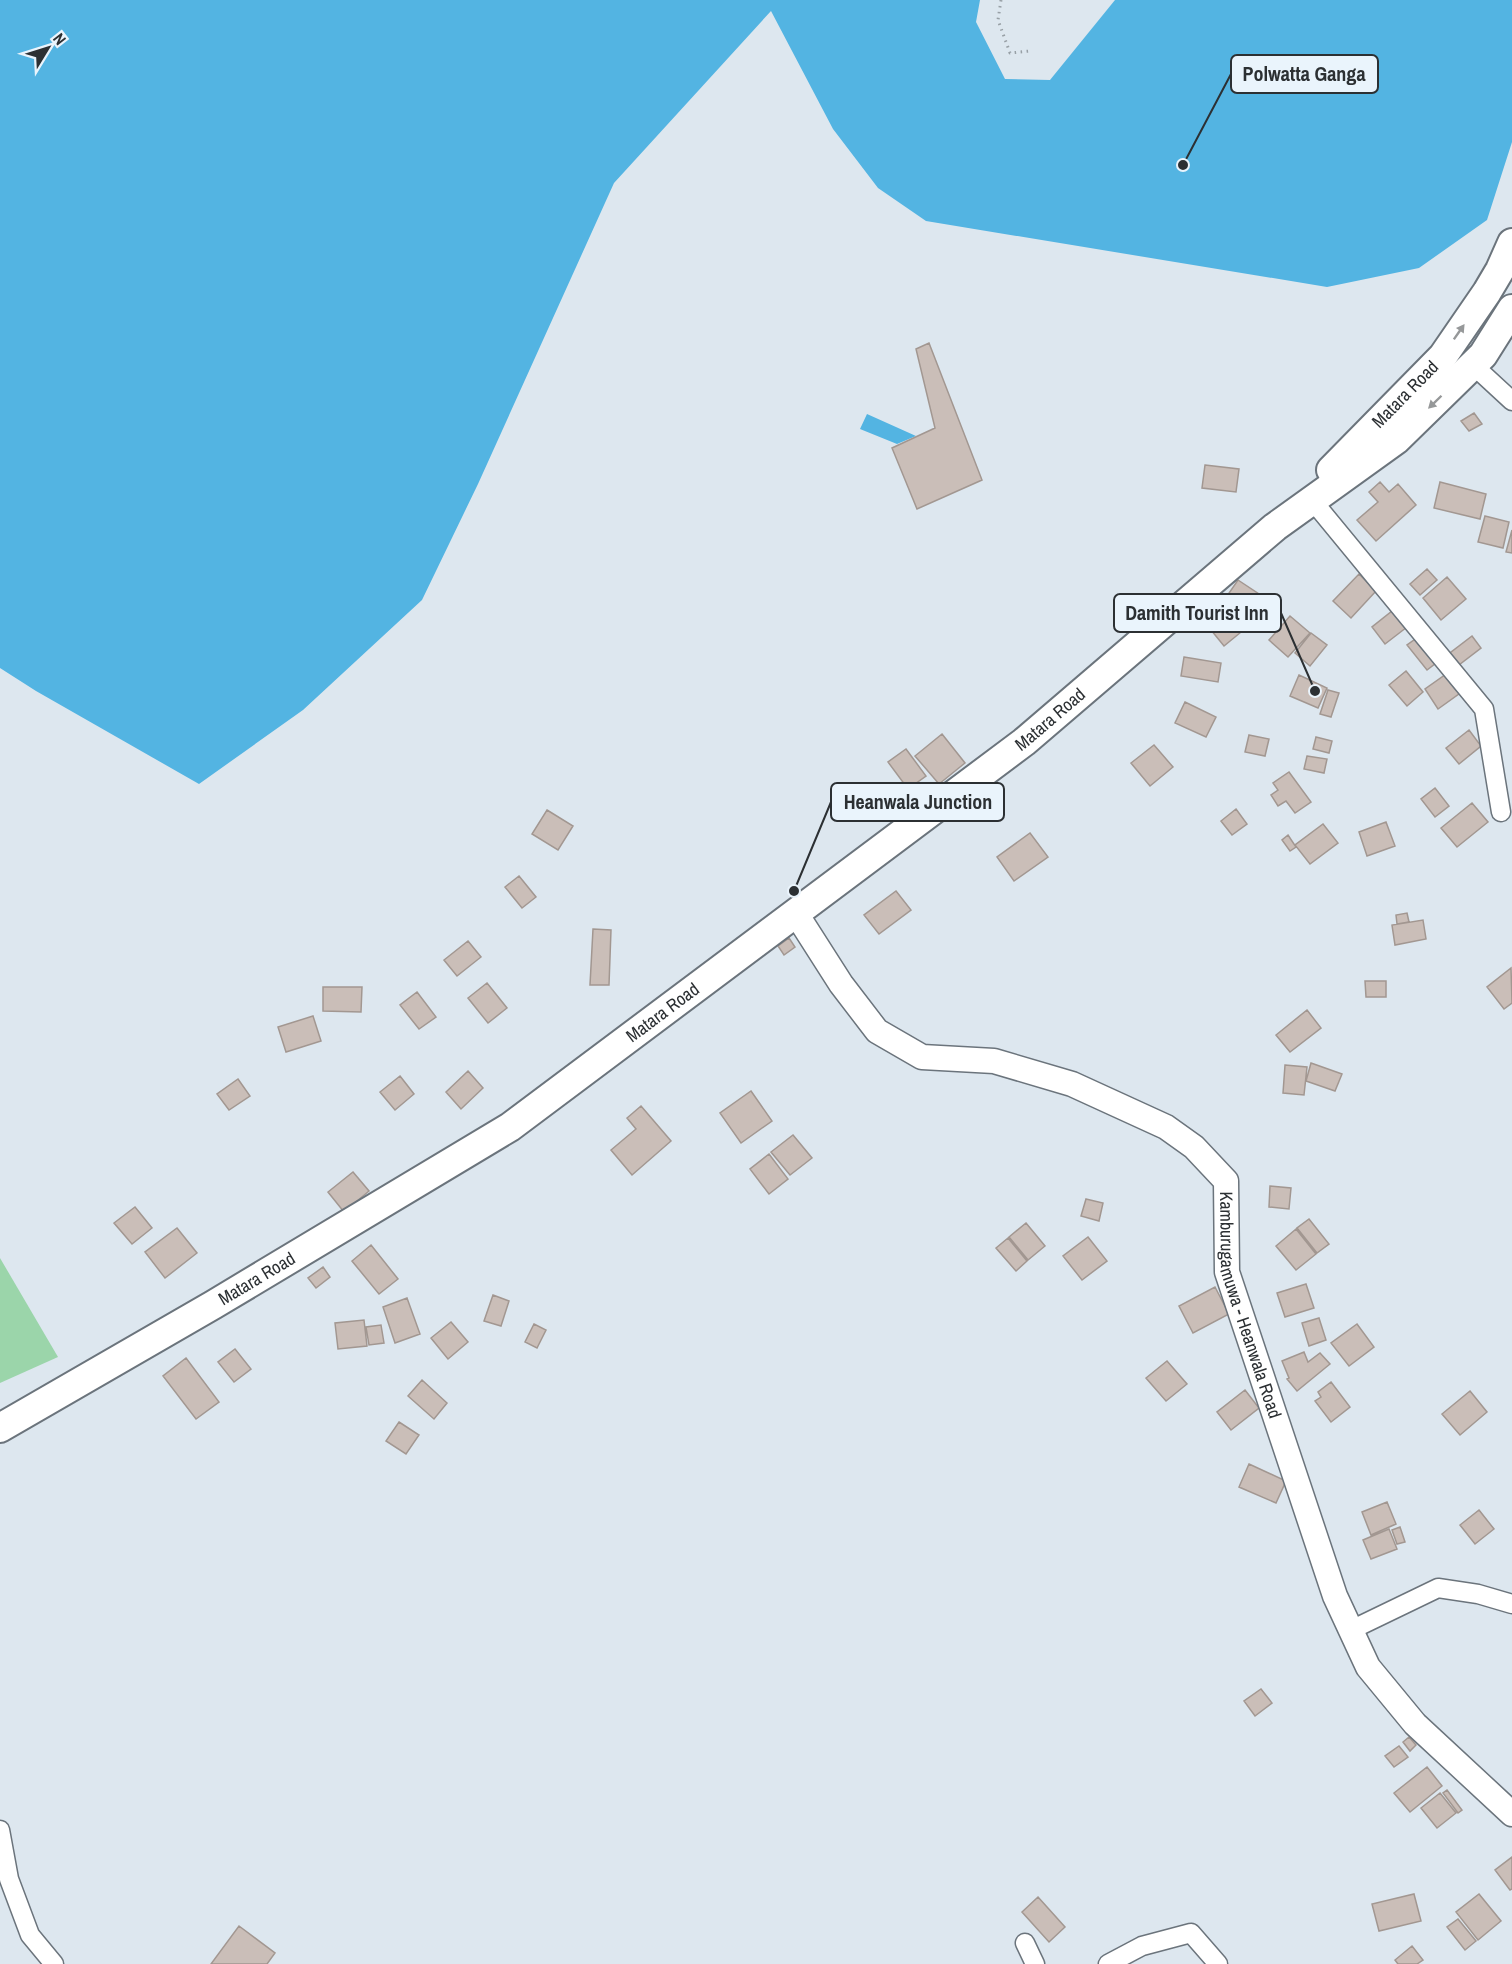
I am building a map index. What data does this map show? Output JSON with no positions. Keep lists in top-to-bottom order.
{
  "streets": {
    "highway": ["Matara Road"],
    "main road": ["Kamburugamuwa - Heanwala Road"]
  },
  "crossings": [
    ["Matara Road", "Kamburugamuwa - Heanwala Road"]
  ],
  "places": ["Polwatta Ganga", "Damith Tourist Inn", "Heanwala Junction"],
  "north": "top right"
}
